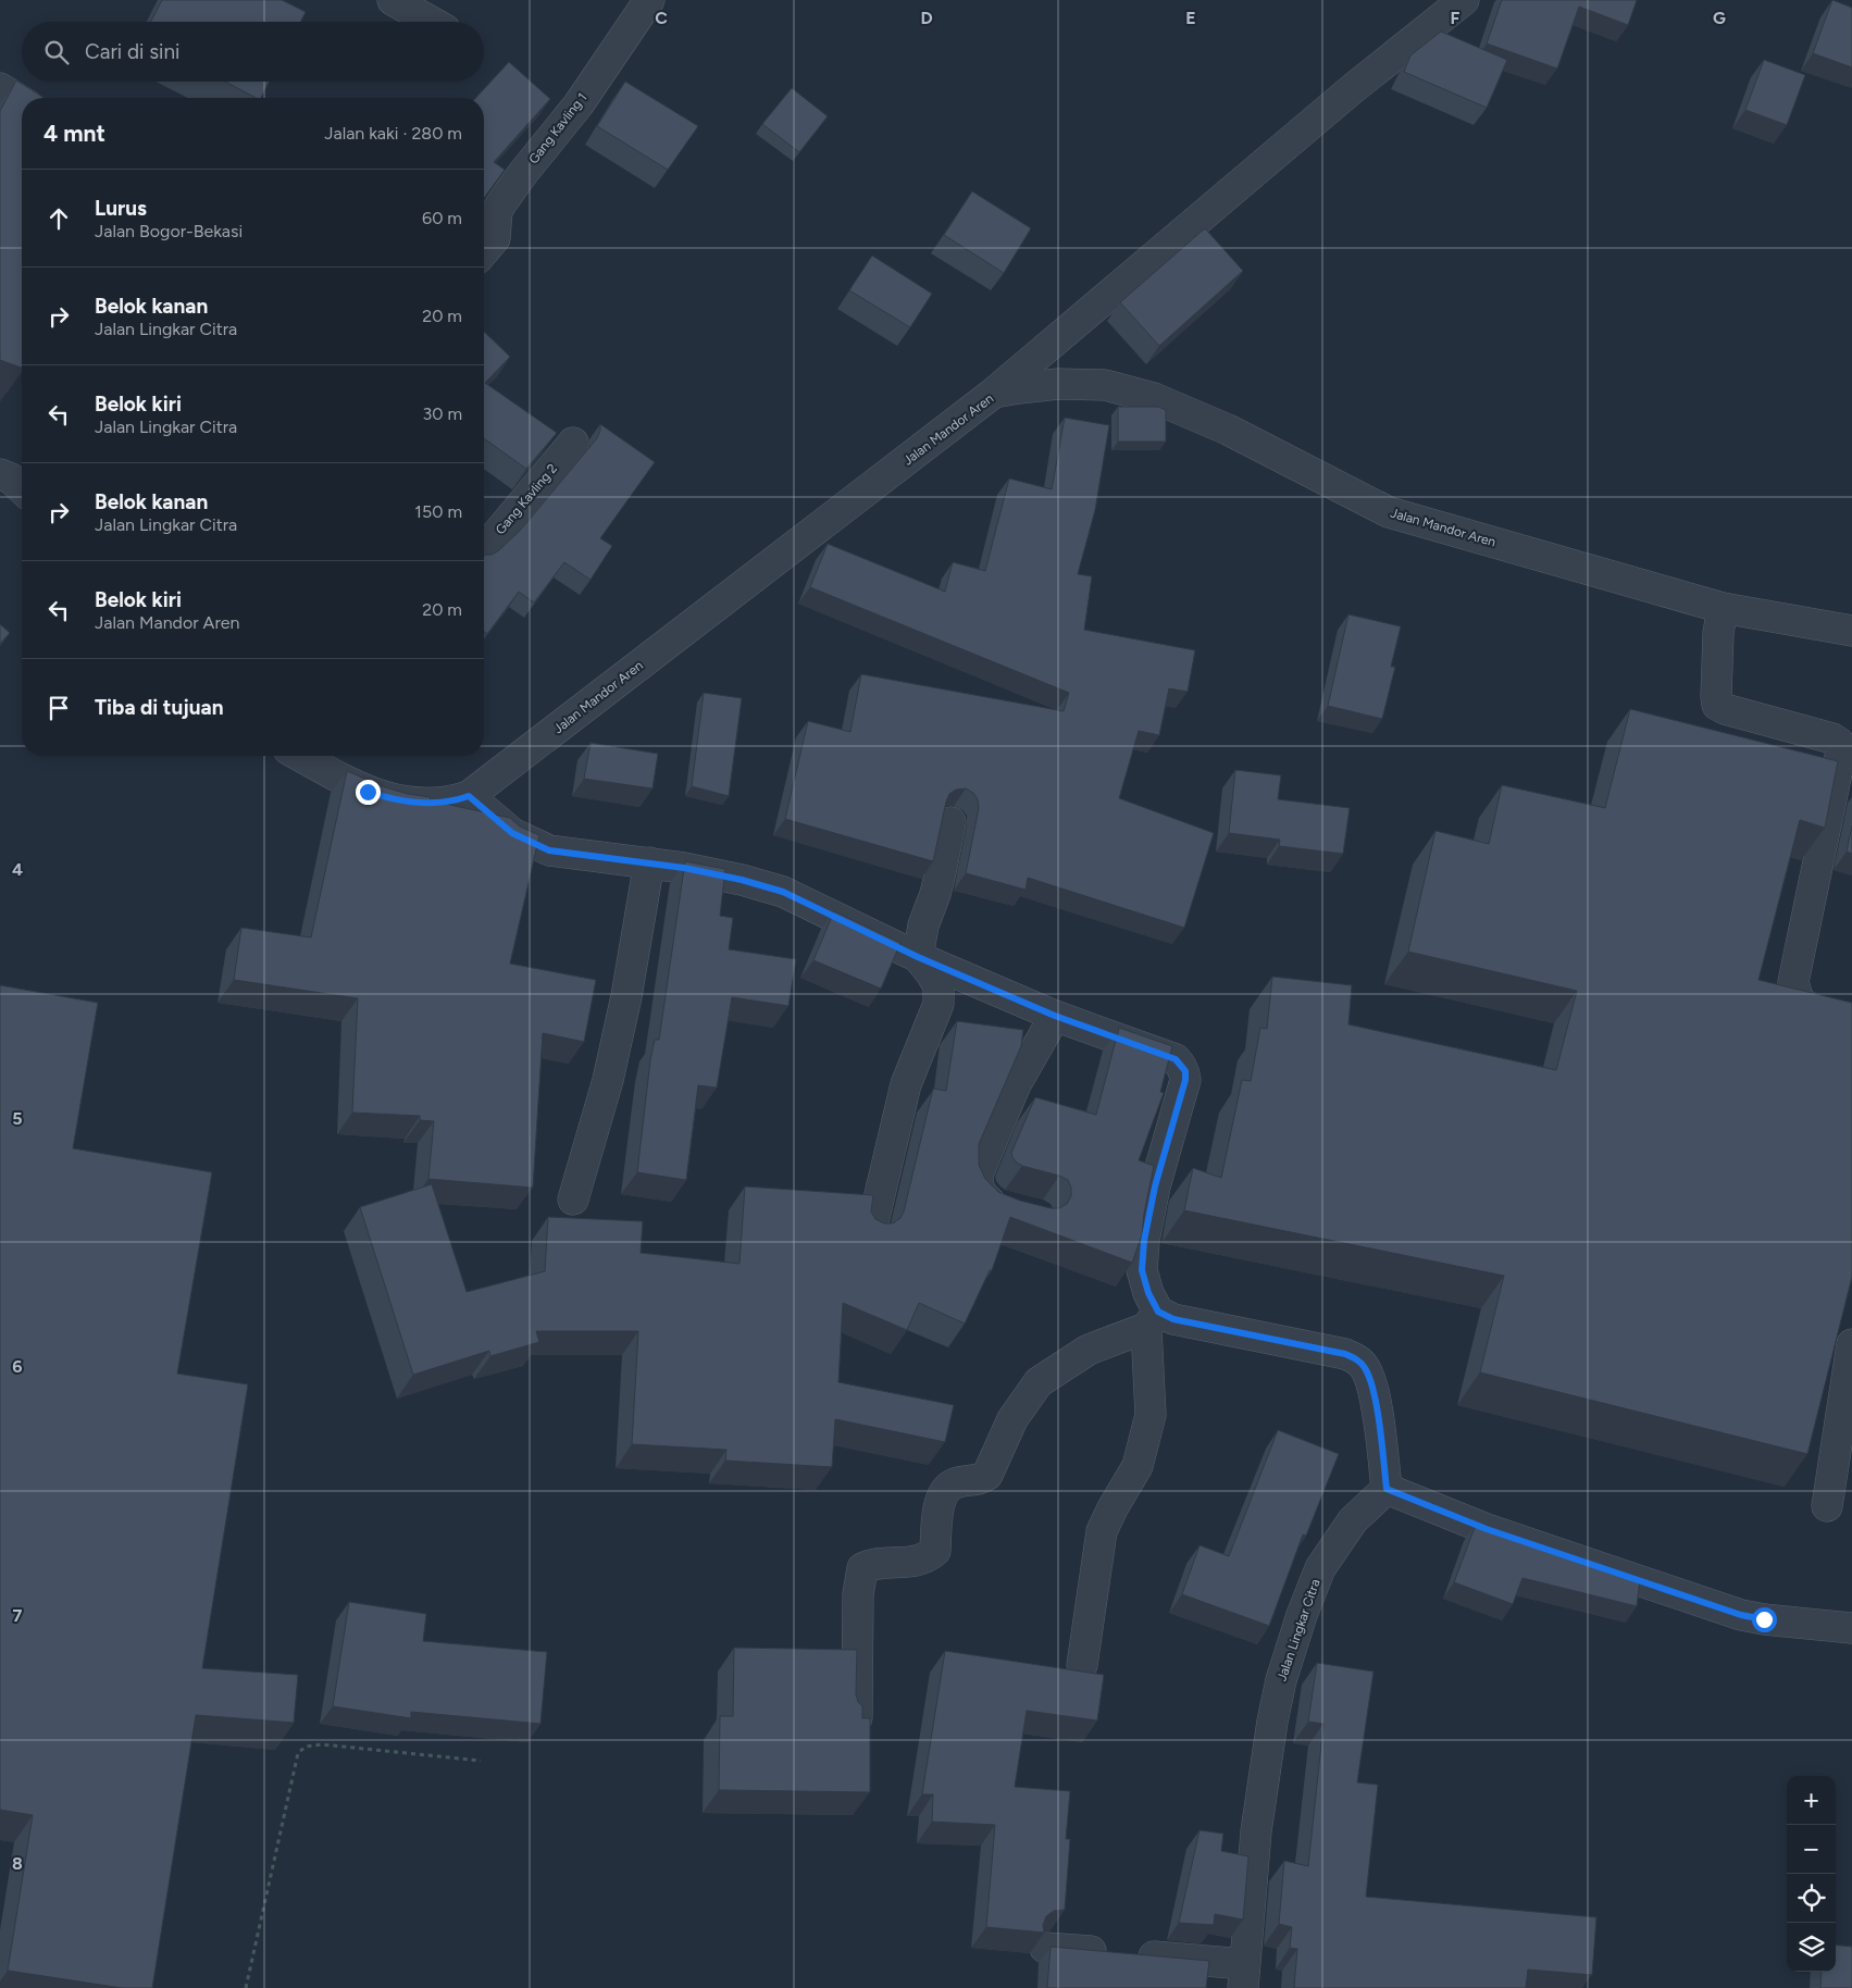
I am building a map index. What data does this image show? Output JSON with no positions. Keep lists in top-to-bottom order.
{
  "streets": {
    "street": [
      "Gang Kavling 1",
      "Jalan Mandor Aren",
      "Gang Kavling 2",
      "Jalan Lingkar Citra"
    ]
  },
  "page": {
    "search": "Cari di sini",
    "heading": ["4 mnt", "Jalan kaki · 280 m"],
    "list": [
      ["Lurus", "Jalan Bogor-Bekasi", "60 m"],
      ["Belok kanan", "Jalan Lingkar Citra", "20 m"],
      ["Belok kiri", "Jalan Lingkar Citra", "30 m"],
      ["Belok kanan", "Jalan Lingkar Citra", "150 m"],
      ["Belok kiri", "Jalan Mandor Aren", "20 m"],
      "Tiba di tujuan"
    ],
    "map_buttons": ["+", "−"]
  },
  "grid": {
    "columns": [
      "C",
      "D",
      "E",
      "F",
      "G"
    ],
    "rows": [
      "4",
      "5",
      "6",
      "7",
      "8"
    ]
  }
}
